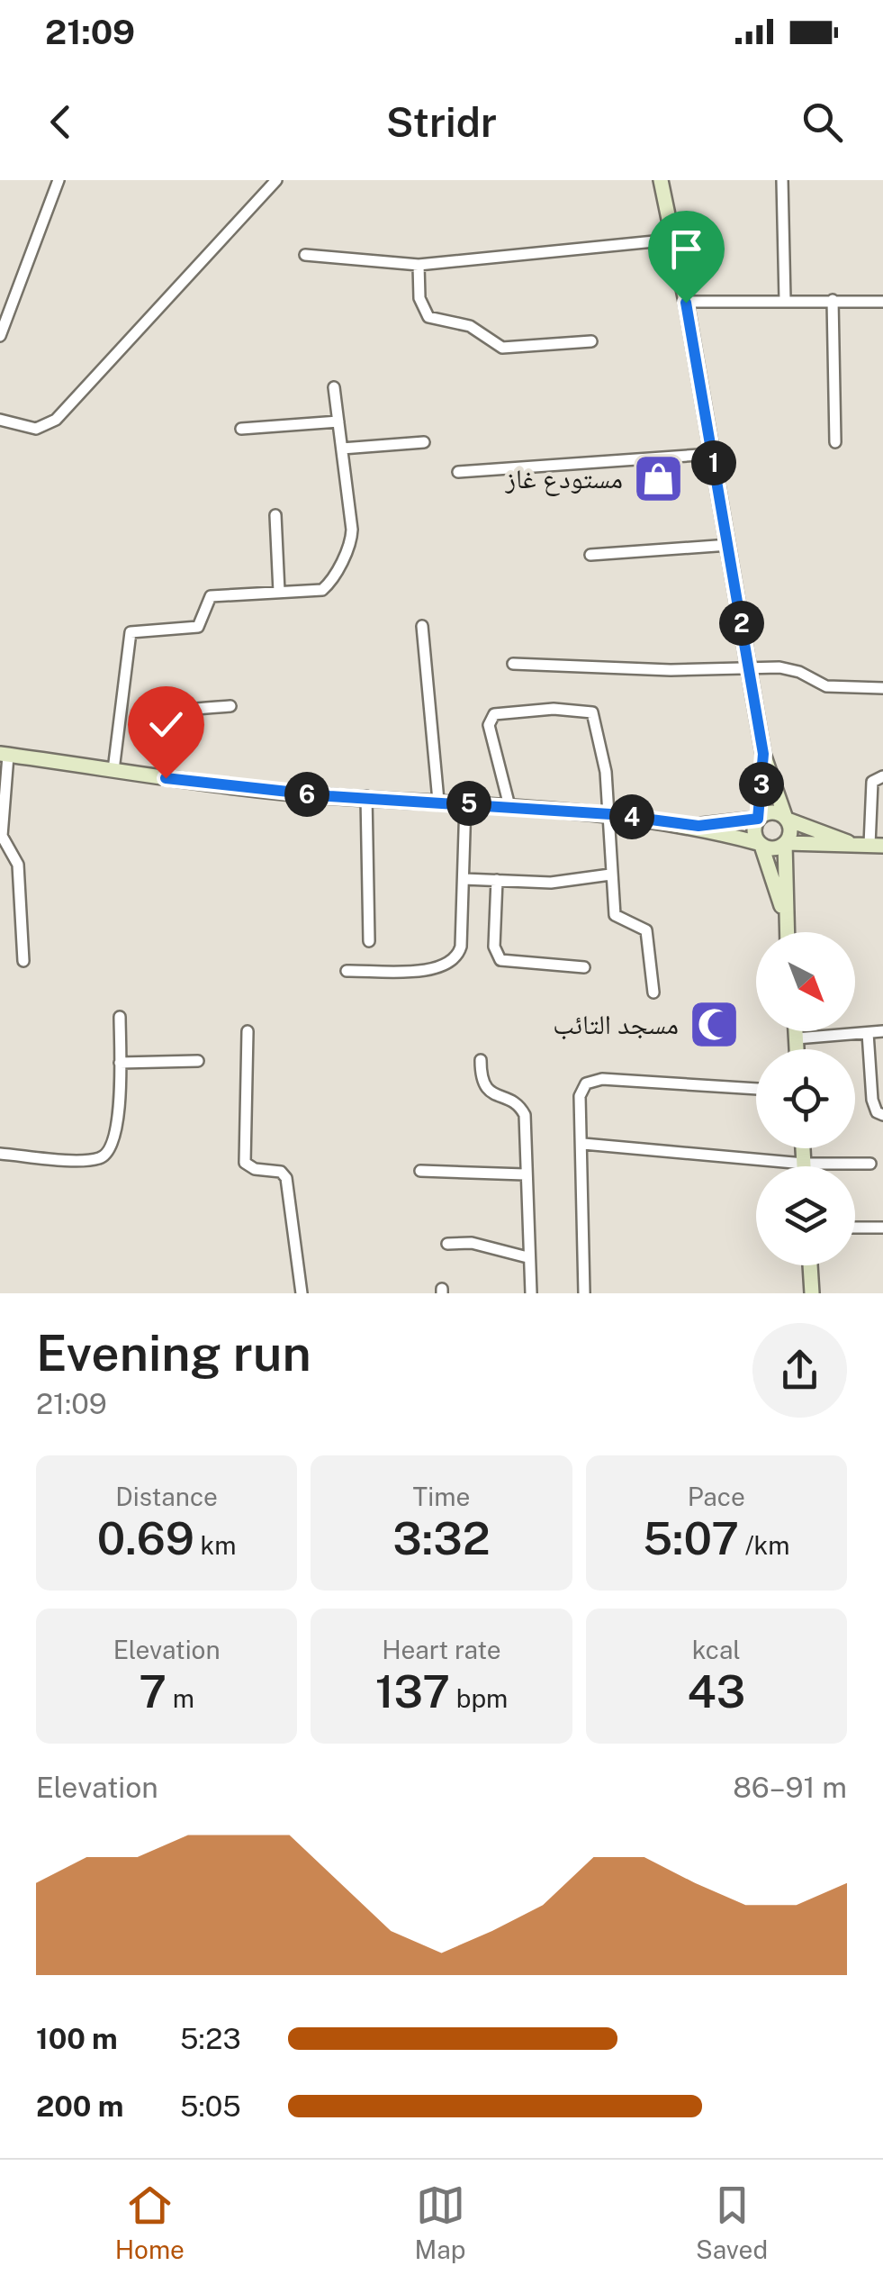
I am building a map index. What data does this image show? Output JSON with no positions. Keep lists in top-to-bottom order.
{
  "places": {
    "shop": ["مستودع غاز"],
    "mosque": ["مسجد التائب"]
  },
  "north": "bottom right",
  "page": {
    "status": "21:09",
    "header": "Stridr",
    "pins": [
      "1",
      "2",
      "3",
      "6",
      "5",
      "4"
    ],
    "heading": ["Evening run", "21:09"],
    "stats": [
      ["Distance", "0.69 km"],
      ["Time", "3:32"],
      ["Pace", "5:07 /km"],
      ["Elevation", "7 m"],
      ["Heart rate", "137 bpm"],
      ["kcal", "43"]
    ],
    "chart": ["Elevation", "86–91 m"],
    "list": [
      {
        "name": "100 m",
        "note": "5:23"
      },
      {
        "name": "200 m",
        "note": "5:05"
      }
    ],
    "tabs": ["Home", "Map", "Saved"]
  }
}
